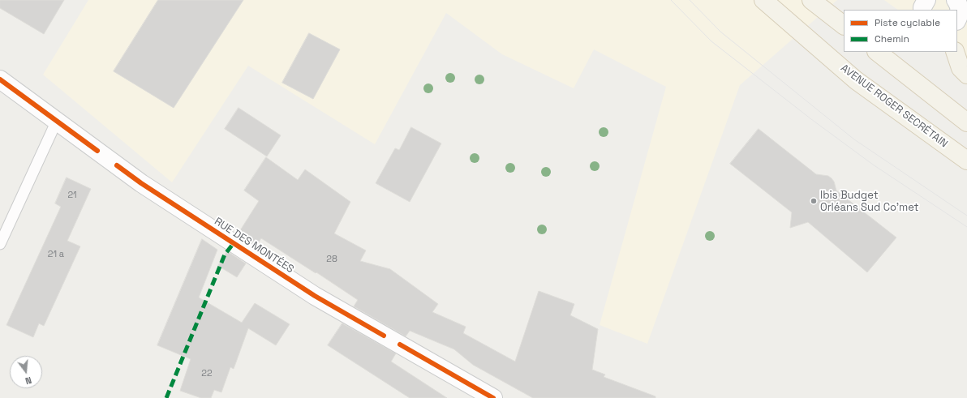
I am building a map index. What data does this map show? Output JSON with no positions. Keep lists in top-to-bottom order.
{
  "streets": {
    "main road": ["AVENUE ROGER SECRÉTAIN"],
    "street": ["RUE DES MONTÉES"]
  },
  "places": ["Ibis Budget Orléans Sud Co'met"],
  "house_numbers": [
    "21",
    "21 a",
    "28",
    "22"
  ],
  "legend": ["Piste cyclable", "Chemin"],
  "north": "bottom"
}
